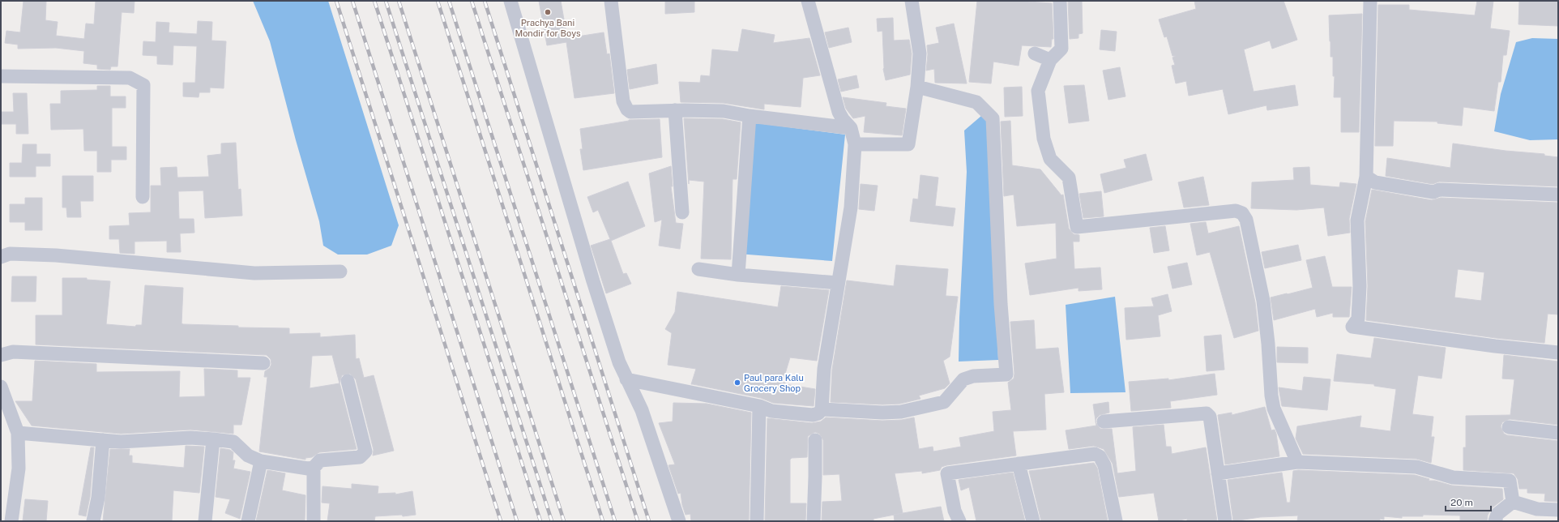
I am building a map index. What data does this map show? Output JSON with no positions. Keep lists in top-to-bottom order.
{
  "places": ["Prachya Bani Mondir for Boys", "Paul para Kalu Grocery Shop"],
  "scale_bar": "20 m"
}
